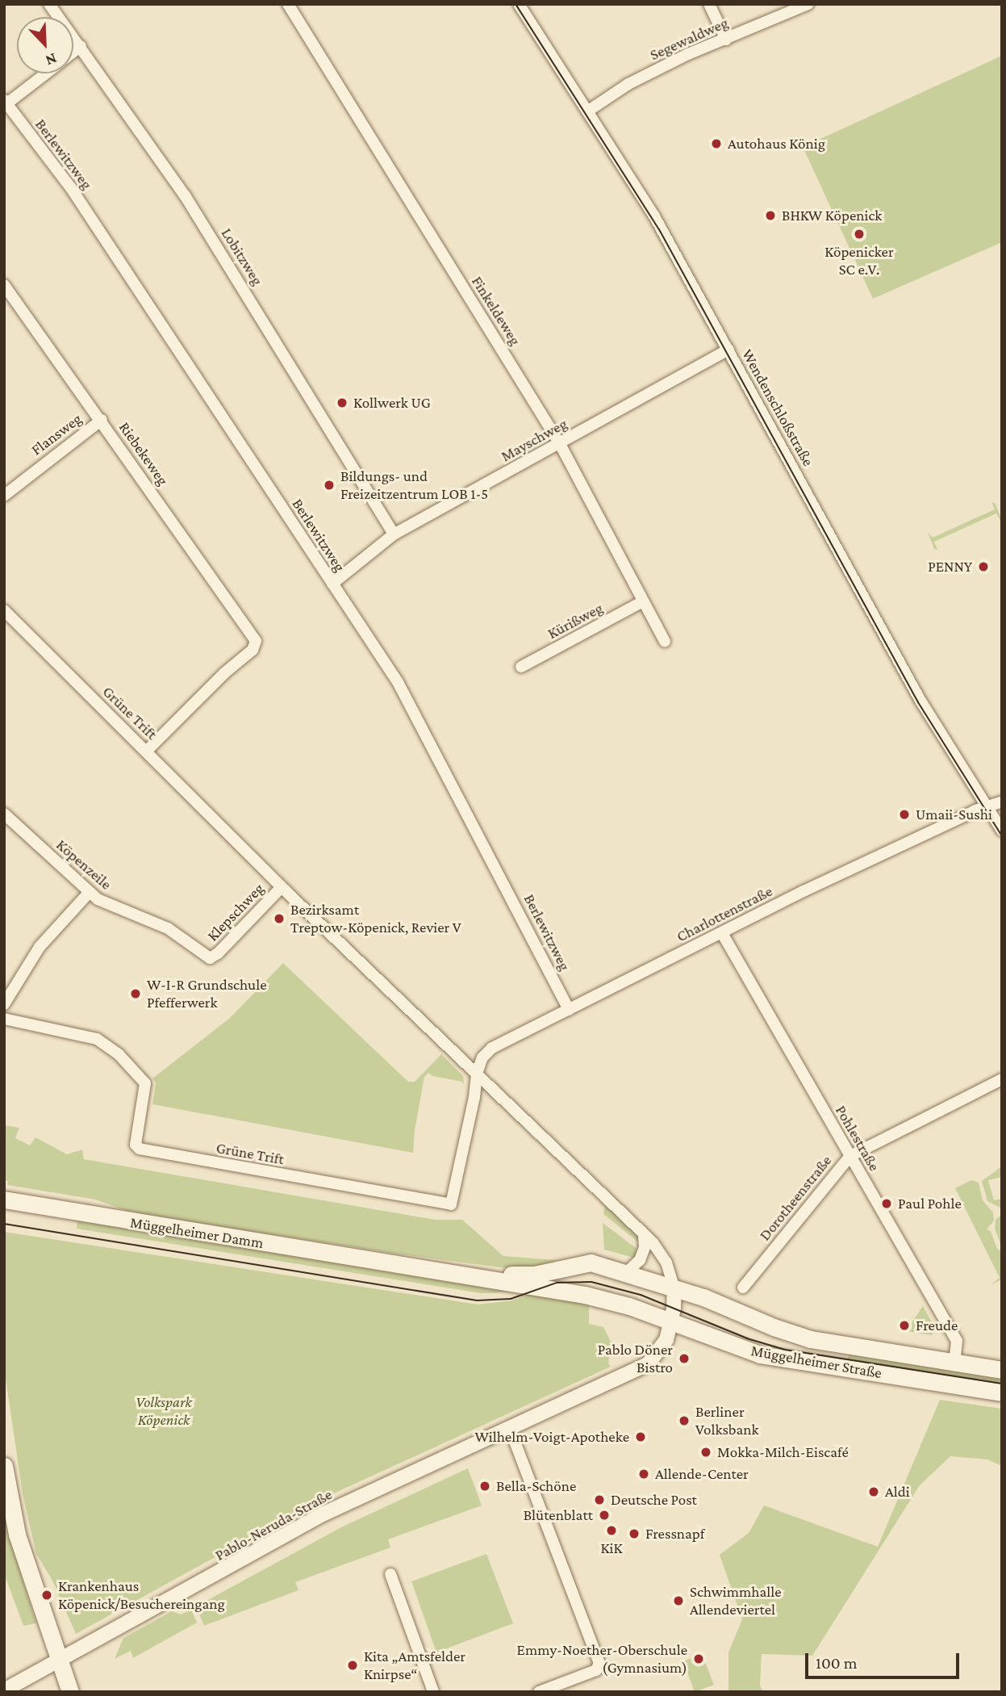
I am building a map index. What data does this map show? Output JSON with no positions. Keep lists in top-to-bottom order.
{
  "streets": {
    "main road": ["Müggelheimer Damm", "Müggelheimer Straße"],
    "street": [
      "Segewaldweg",
      "Berlewitzweg",
      "Lobitzweg",
      "Finkeldeweg",
      "Wendenschloßstraße",
      "Flansweg",
      "Mayschweg",
      "Riebekeweg",
      "Kürißweg",
      "Grüne Trift",
      "Köpenzeile",
      "Klepschweg",
      "Charlottenstraße",
      "Pohlestraße",
      "Dorotheenstraße",
      "Pablo-Neruda-Straße"
    ]
  },
  "crossings": [
    ["Segewaldweg", "Wendenschloßstraße"],
    ["Berlewitzweg", "Mayschweg"],
    ["Berlewitzweg", "Charlottenstraße"],
    ["Lobitzweg", "Mayschweg"],
    ["Finkeldeweg", "Mayschweg"],
    ["Finkeldeweg", "Kürißweg"],
    ["Wendenschloßstraße", "Mayschweg"],
    ["Wendenschloßstraße", "Charlottenstraße"],
    ["Flansweg", "Riebekeweg"],
    ["Riebekeweg", "Grüne Trift"],
    ["Grüne Trift", "Klepschweg"],
    ["Grüne Trift", "Charlottenstraße"],
    ["Grüne Trift", "Müggelheimer Straße"],
    ["Köpenzeile", "Klepschweg"],
    ["Charlottenstraße", "Pohlestraße"],
    ["Pohlestraße", "Dorotheenstraße"],
    ["Pohlestraße", "Müggelheimer Straße"],
    ["Müggelheimer Damm", "Müggelheimer Straße"],
    ["Müggelheimer Straße", "Pablo-Neruda-Straße"]
  ],
  "parks": ["Volkspark Köpenick"],
  "places": [
    "Autohaus König",
    "BHKW Köpenick",
    "Köpenicker SC e.V.",
    "Kollwerk UG",
    "Bildungs- und Freizeitzentrum LOB 1-5",
    "PENNY",
    "Umaii-Sushi",
    "Bezirksamt Treptow-Köpenick, Revier V",
    "W-I-R Grundschule Pfefferwerk",
    "Paul Pohle",
    "Freude",
    "Pablo Döner Bistro",
    "Berliner Volksbank",
    "Wilhelm-Voigt-Apotheke",
    "Mokka-Milch-Eiscafé",
    "Allende-Center",
    "Bella-Schöne",
    "Aldi",
    "Deutsche Post",
    "Blütenblatt",
    "KiK",
    "Fressnapf",
    "Krankenhaus Köpenick/Besuchereingang",
    "Schwimmhalle Allendeviertel",
    "Emmy-Noether-Oberschule (Gymnasium)",
    "Kita „Amtsfelder Knirpse“"
  ],
  "scale_bar": "100 m",
  "north": "bottom right"
}
